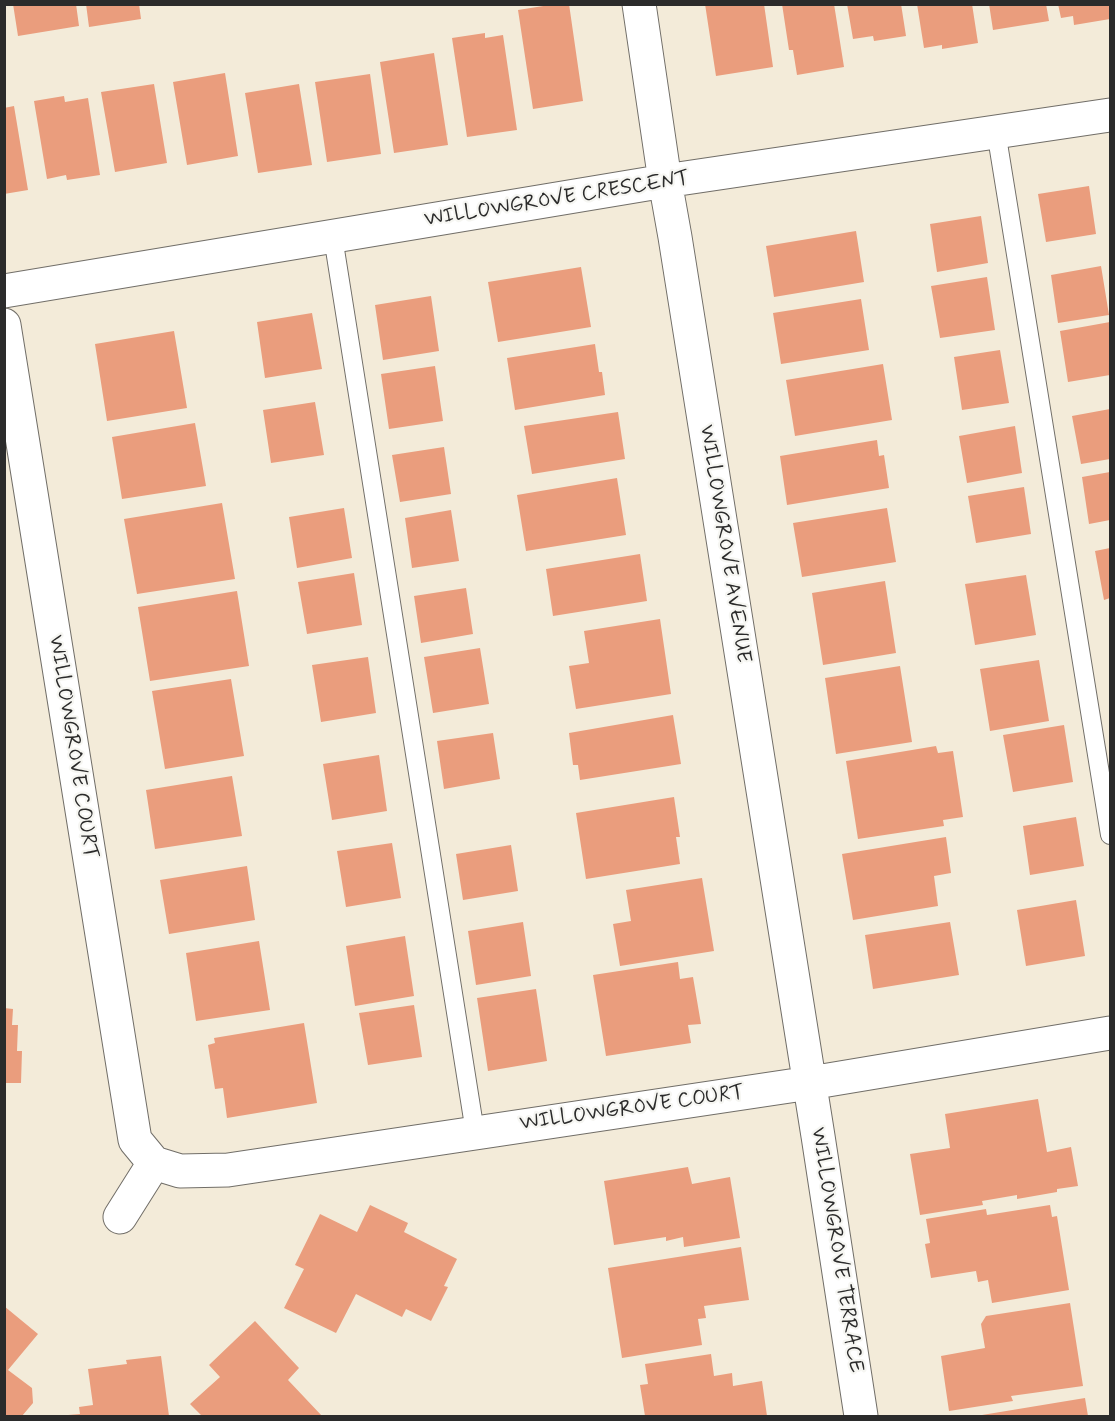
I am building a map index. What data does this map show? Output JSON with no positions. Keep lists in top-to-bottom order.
{
  "streets": {
    "street": [
      "WILLOWGROVE CRESCENT",
      "WILLOWGROVE AVENUE",
      "WILLOWGROVE COURT",
      "WILLOWGROVE TERRACE"
    ]
  },
  "crossings": [
    ["WILLOWGROVE CRESCENT", "WILLOWGROVE AVENUE"],
    ["WILLOWGROVE AVENUE", "WILLOWGROVE COURT"],
    ["WILLOWGROVE AVENUE", "WILLOWGROVE TERRACE"],
    ["WILLOWGROVE COURT", "WILLOWGROVE TERRACE"]
  ]
}
